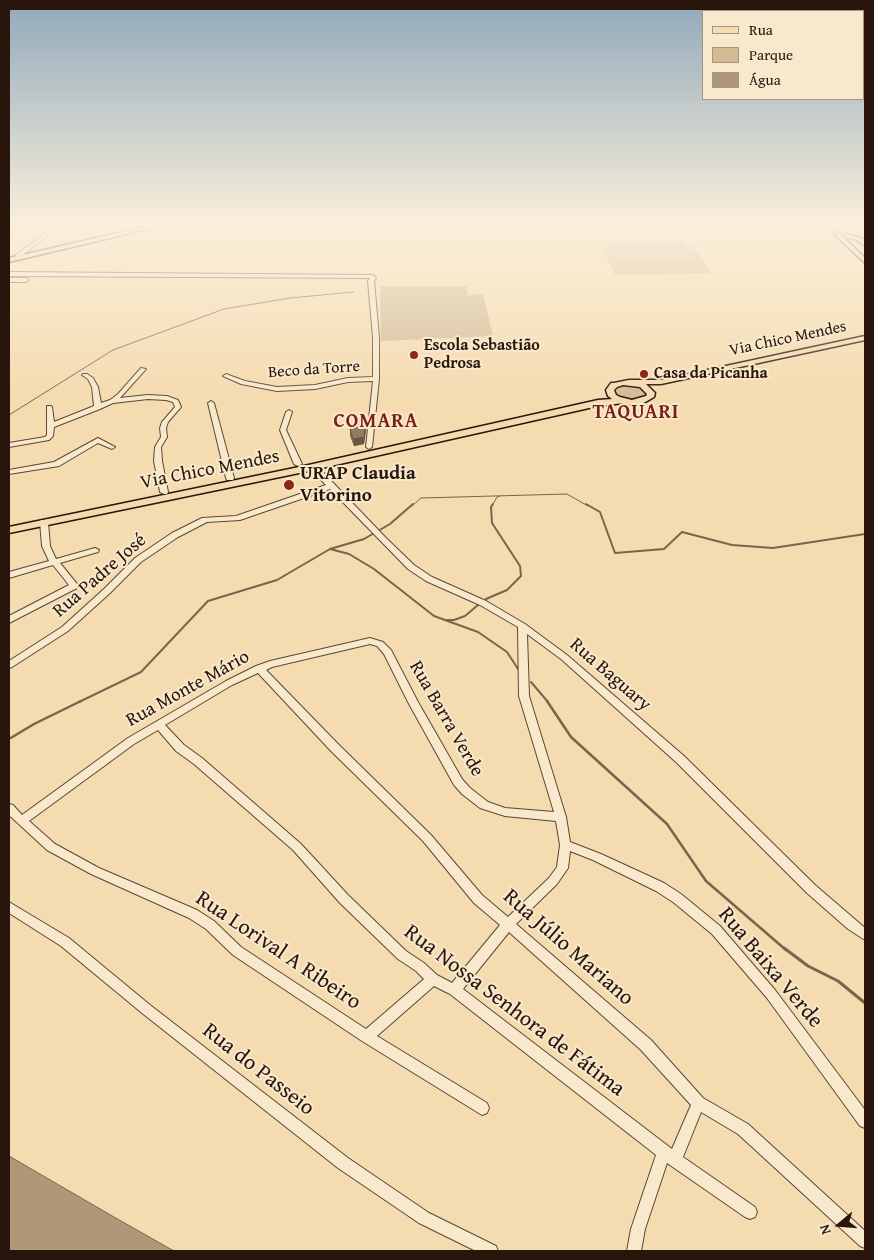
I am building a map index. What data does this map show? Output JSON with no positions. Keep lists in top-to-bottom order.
{
  "streets": {
    "main road": ["Via Chico Mendes"],
    "street": [
      "Beco da Torre",
      "Rua Padre José",
      "Rua Baguary",
      "Rua Monte Mário",
      "Rua Barra Verde",
      "Rua Júlio Mariano",
      "Rua Lorival A Ribeiro",
      "Rua Baixa Verde",
      "Rua Nossa Senhora de Fátima",
      "Rua do Passeio"
    ]
  },
  "crossings": [
    ["Via Chico Mendes", "Rua Baguary"],
    ["Rua Padre José", "Rua Baguary"],
    ["Rua Monte Mário", "Rua Barra Verde"],
    ["Rua Monte Mário", "Rua Júlio Mariano"],
    ["Rua Monte Mário", "Rua Lorival A Ribeiro"],
    ["Rua Monte Mário", "Rua Nossa Senhora de Fátima"]
  ],
  "districts": ["TAQUARI", "COMARA"],
  "places": ["Escola Sebastião Pedrosa", "Casa da Picanha", "URAP Claudia Vitorino"],
  "legend": ["Rua", "Parque", "Água"],
  "north": "left"
}
